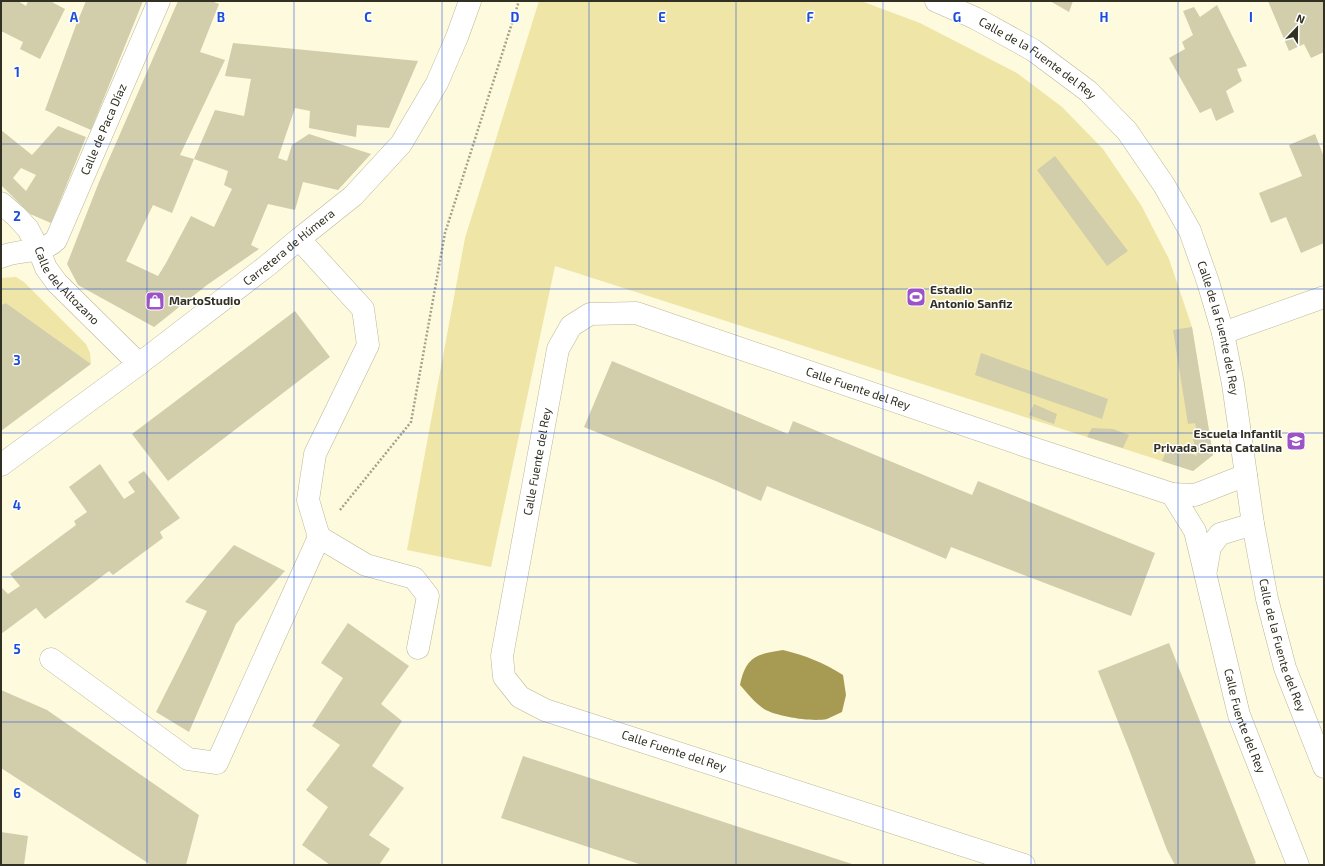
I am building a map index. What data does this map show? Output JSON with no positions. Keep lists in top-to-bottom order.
{
  "streets": {
    "street": [
      "Calle de la Fuente del Rey",
      "Calle de Paca Díaz",
      "Carretera de Húmera",
      "Calle del Altozano",
      "Calle Fuente del Rey"
    ]
  },
  "crossings": [
    ["Calle de la Fuente del Rey", "Calle Fuente del Rey"],
    ["Calle de Paca Díaz", "Calle del Altozano"],
    ["Carretera de Húmera", "Calle del Altozano"]
  ],
  "places": {
    "sports": ["Estadio Antonio Sanfiz"],
    "shop": ["MartoStudio"],
    "school or university": ["Escuela Infantil Privada Santa Catalina"]
  },
  "north": "top",
  "grid": {
    "columns": [
      "A",
      "B",
      "C",
      "D",
      "E",
      "F",
      "G",
      "H",
      "I"
    ],
    "rows": [
      "1",
      "2",
      "3",
      "4",
      "5",
      "6"
    ]
  }
}
